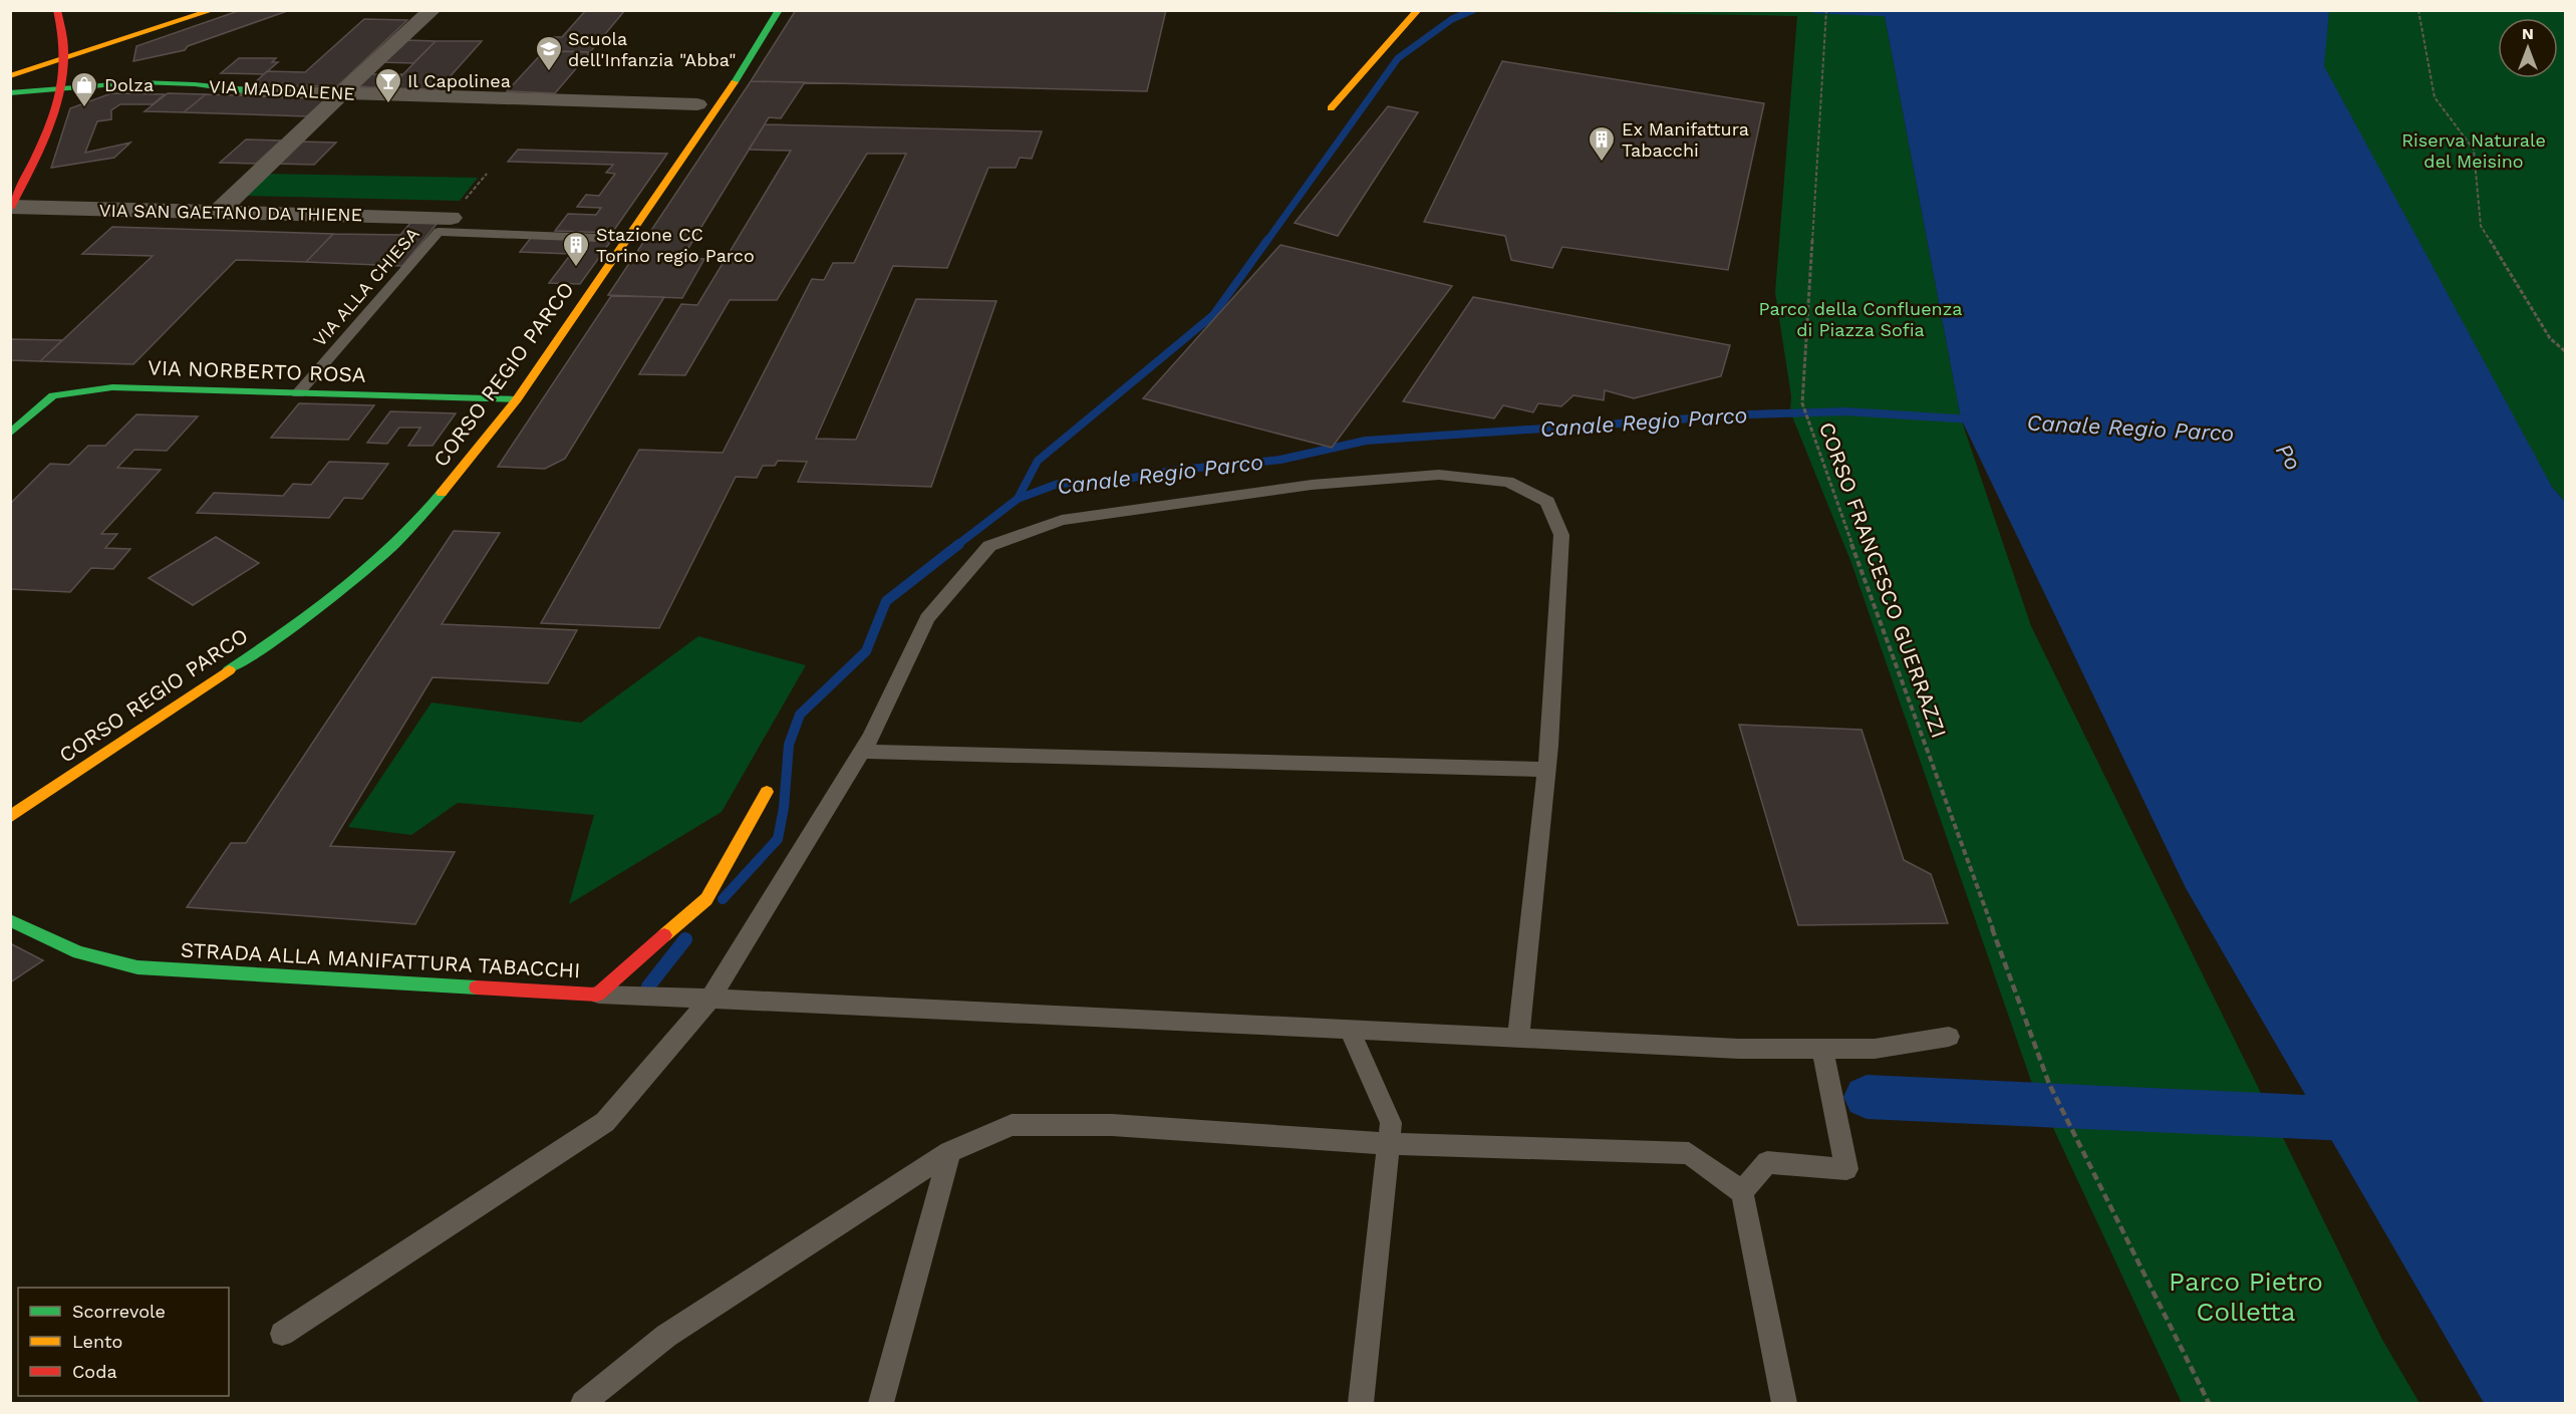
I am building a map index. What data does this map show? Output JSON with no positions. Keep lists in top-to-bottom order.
{
  "streets": {
    "street": [
      "VIA MADDALENE",
      "VIA SAN GAETANO DA THIENE",
      "VIA NORBERTO ROSA",
      "CORSO REGIO PARCO",
      "STRADA ALLA MANIFATTURA TABACCHI"
    ],
    "lane": ["VIA ALLA CHIESA"],
    "path": ["CORSO FRANCESCO GUERRAZZI"]
  },
  "crossings": [
    ["VIA SAN GAETANO DA THIENE", "VIA ALLA CHIESA"],
    ["VIA SAN GAETANO DA THIENE", "CORSO REGIO PARCO"],
    ["VIA ALLA CHIESA", "VIA NORBERTO ROSA"],
    ["VIA NORBERTO ROSA", "CORSO REGIO PARCO"]
  ],
  "water": ["Canale Regio Parco", "Po"],
  "parks": ["Riserva Naturale del Meisino", "Parco della Confluenza di Piazza Sofia", "Parco Pietro Colletta"],
  "places": {
    "school or university": ["Scuola dell'Infanzia \"Abba\""],
    "bar": ["Il Capolinea"],
    "shop": ["Dolza"],
    "building": ["Ex Manifattura Tabacchi", "Stazione CC Torino regio Parco"]
  },
  "legend": ["Scorrevole", "Lento", "Coda"],
  "north": "top"
}
